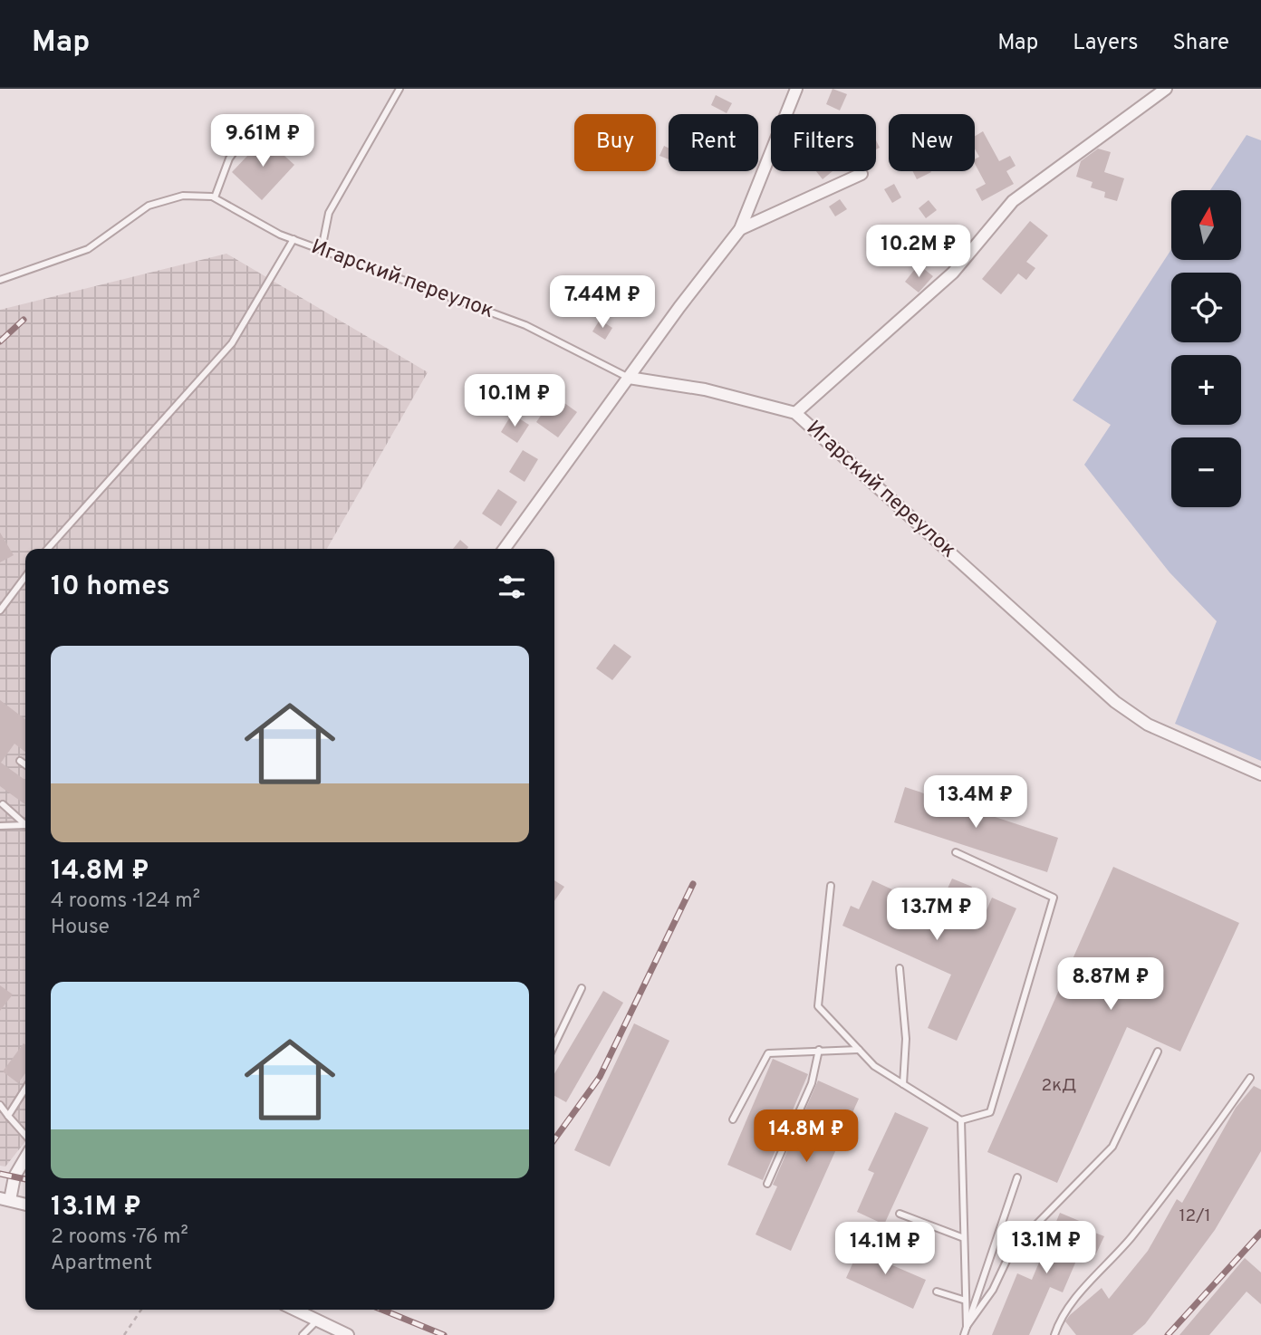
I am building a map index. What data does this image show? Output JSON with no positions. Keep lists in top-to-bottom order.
{
  "streets": {
    "street": ["Игарский переулок"]
  },
  "house_numbers": ["2кД", "12/1"],
  "north": "top",
  "page": {
    "header": "Map",
    "nav": ["Map", "Layers", "Share"],
    "price": [
      "9.61M ₽",
      "10.2M ₽",
      "7.44M ₽",
      "10.1M ₽",
      "13.4M ₽",
      "13.7M ₽",
      "8.87M ₽",
      "14.8M ₽",
      "13.1M ₽",
      "14.1M ₽"
    ],
    "chip": [
      "Buy",
      "Rent",
      "Filters",
      "New"
    ],
    "map_buttons": ["+", "−"],
    "heading": "10 homes",
    "list": [
      {
        "name": "14.8M ₽",
        "note": "4 rooms · 124 m² · House"
      },
      {
        "name": "13.1M ₽",
        "note": "2 rooms · 76 m² · Apartment"
      }
    ]
  }
}
